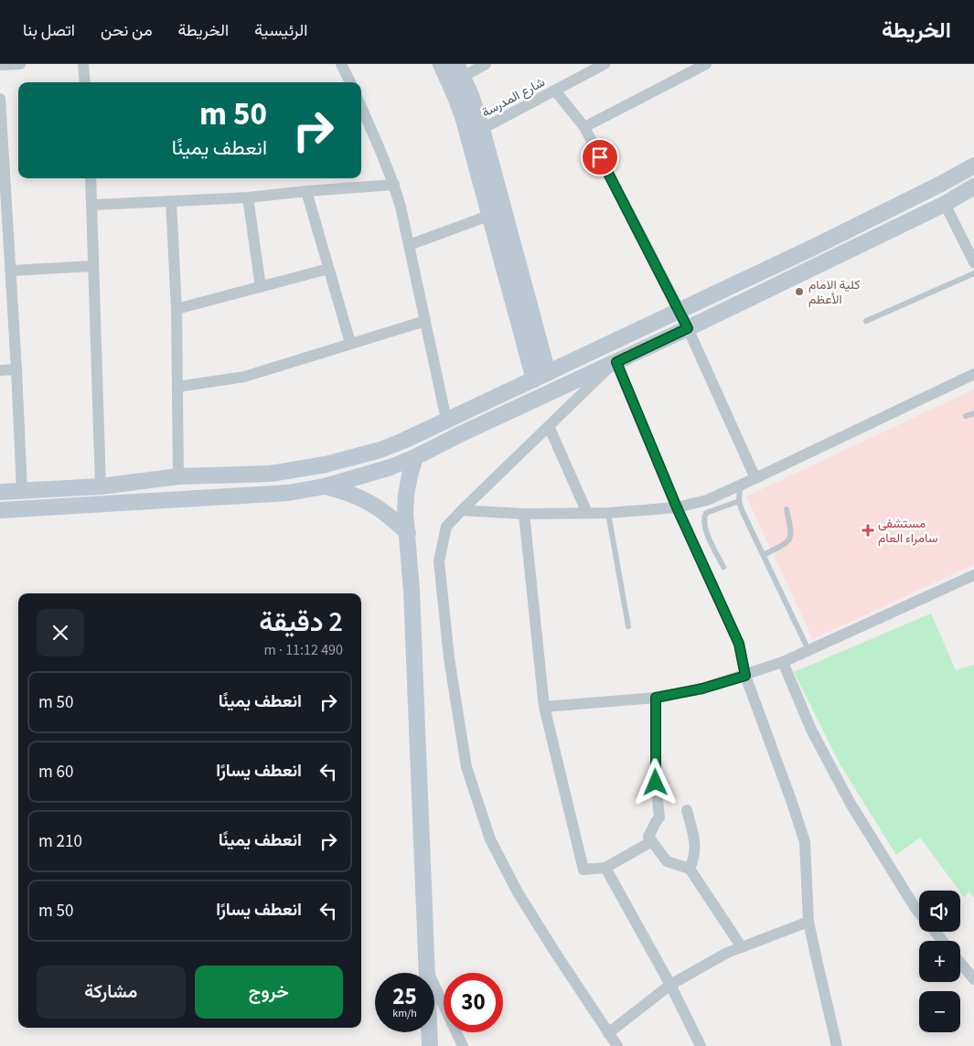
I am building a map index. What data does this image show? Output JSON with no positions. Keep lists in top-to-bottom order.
{
  "streets": {
    "street": ["شارع المدرسة"]
  },
  "places": {
    "other": ["كلية الامام الأعظم"],
    "health": ["مستشفى سامراء العام"]
  },
  "page": {
    "header": "الخريطة",
    "nav": [
      "الرئيسية",
      "الخريطة",
      "من نحن",
      "اتصل بنا"
    ],
    "turn": ["50 m", "انعطف يمينًا"],
    "heading": ["2 دقيقة", "490 m · 11:12"],
    "list": [
      {
        "name": "انعطف يمينًا",
        "value": "50 m"
      },
      {
        "name": "انعطف يسارًا",
        "value": "60 m"
      },
      {
        "name": "انعطف يمينًا",
        "value": "210 m"
      },
      {
        "name": "انعطف يسارًا",
        "value": "50 m"
      }
    ],
    "map_buttons": ["+", "−"],
    "buttons": ["خروج", "مشاركة"],
    "speed": "25 km/h",
    "limit": "30"
  }
}
